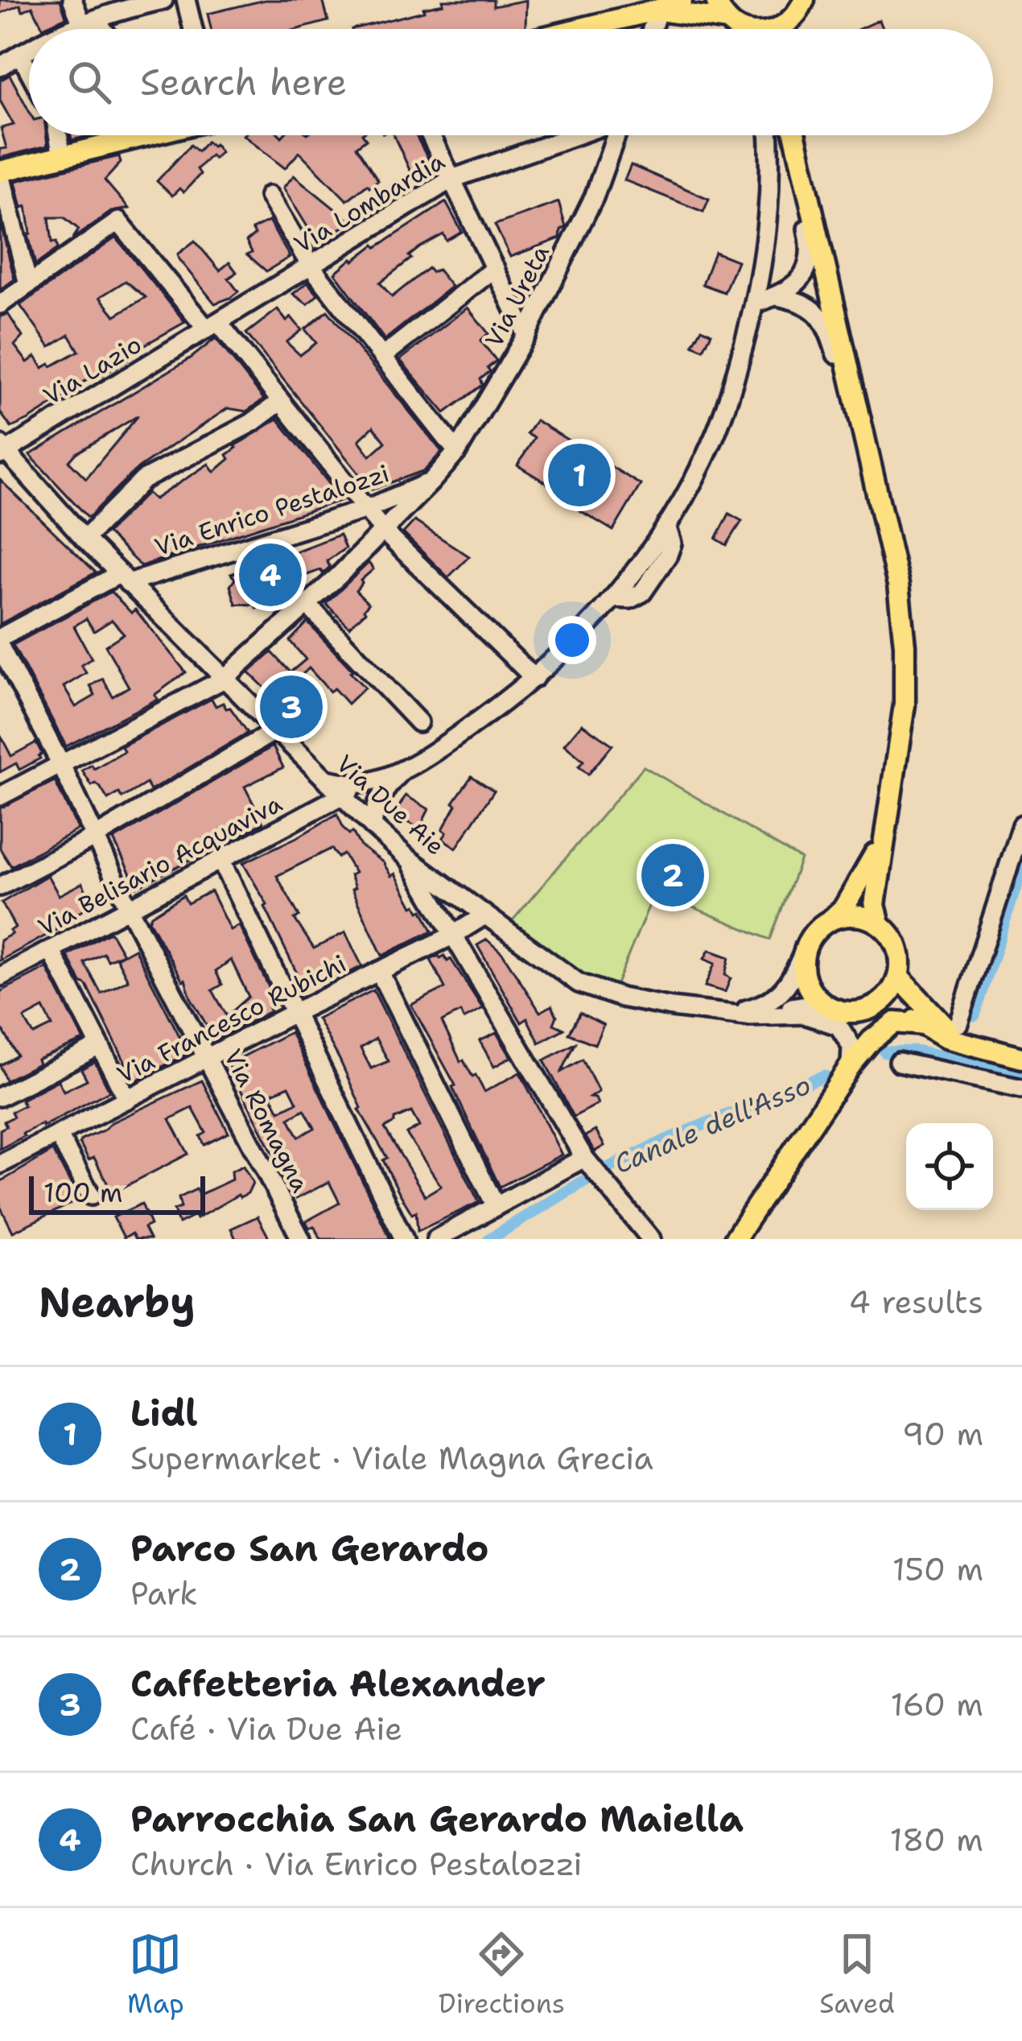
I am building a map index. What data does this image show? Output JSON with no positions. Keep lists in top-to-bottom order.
{
  "streets": {
    "street": [
      "Via Lombardia",
      "Via Ureta",
      "Via Lazio",
      "Via Enrico Pestalozzi",
      "Via Due Aie",
      "Via Belisario Acquaviva",
      "Via Francesco Rubichi",
      "Via Romagna"
    ]
  },
  "crossings": [
    ["Via Lombardia", "Via Lazio"],
    ["Via Ureta", "Via Enrico Pestalozzi"],
    ["Via Ureta", "Via Due Aie"],
    ["Via Ureta", "Via Romagna"],
    ["Via Lazio", "Via Due Aie"],
    ["Via Enrico Pestalozzi", "Via Due Aie"],
    ["Via Due Aie", "Via Belisario Acquaviva"],
    ["Via Due Aie", "Via Francesco Rubichi"],
    ["Via Belisario Acquaviva", "Via Romagna"],
    ["Via Francesco Rubichi", "Via Romagna"]
  ],
  "water": ["Canale dell'Asso"],
  "scale_bar": "100 m",
  "page": {
    "search": "Search here",
    "pins": [
      "1",
      "4",
      "3",
      "2"
    ],
    "scale": "100 m",
    "heading": ["Nearby", "4 results"],
    "list": [
      {
        "mark": "1",
        "name": "Lidl",
        "note": "Supermarket · Viale Magna Grecia",
        "value": "90 m"
      },
      {
        "mark": "2",
        "name": "Parco San Gerardo",
        "note": "Park",
        "value": "150 m"
      },
      {
        "mark": "3",
        "name": "Caffetteria Alexander",
        "note": "Café · Via Due Aie",
        "value": "160 m"
      },
      {
        "mark": "4",
        "name": "Parrocchia San Gerardo Maiella",
        "note": "Church · Via Enrico Pestalozzi",
        "value": "180 m"
      }
    ],
    "nav": ["Map", "Directions", "Saved"]
  }
}
